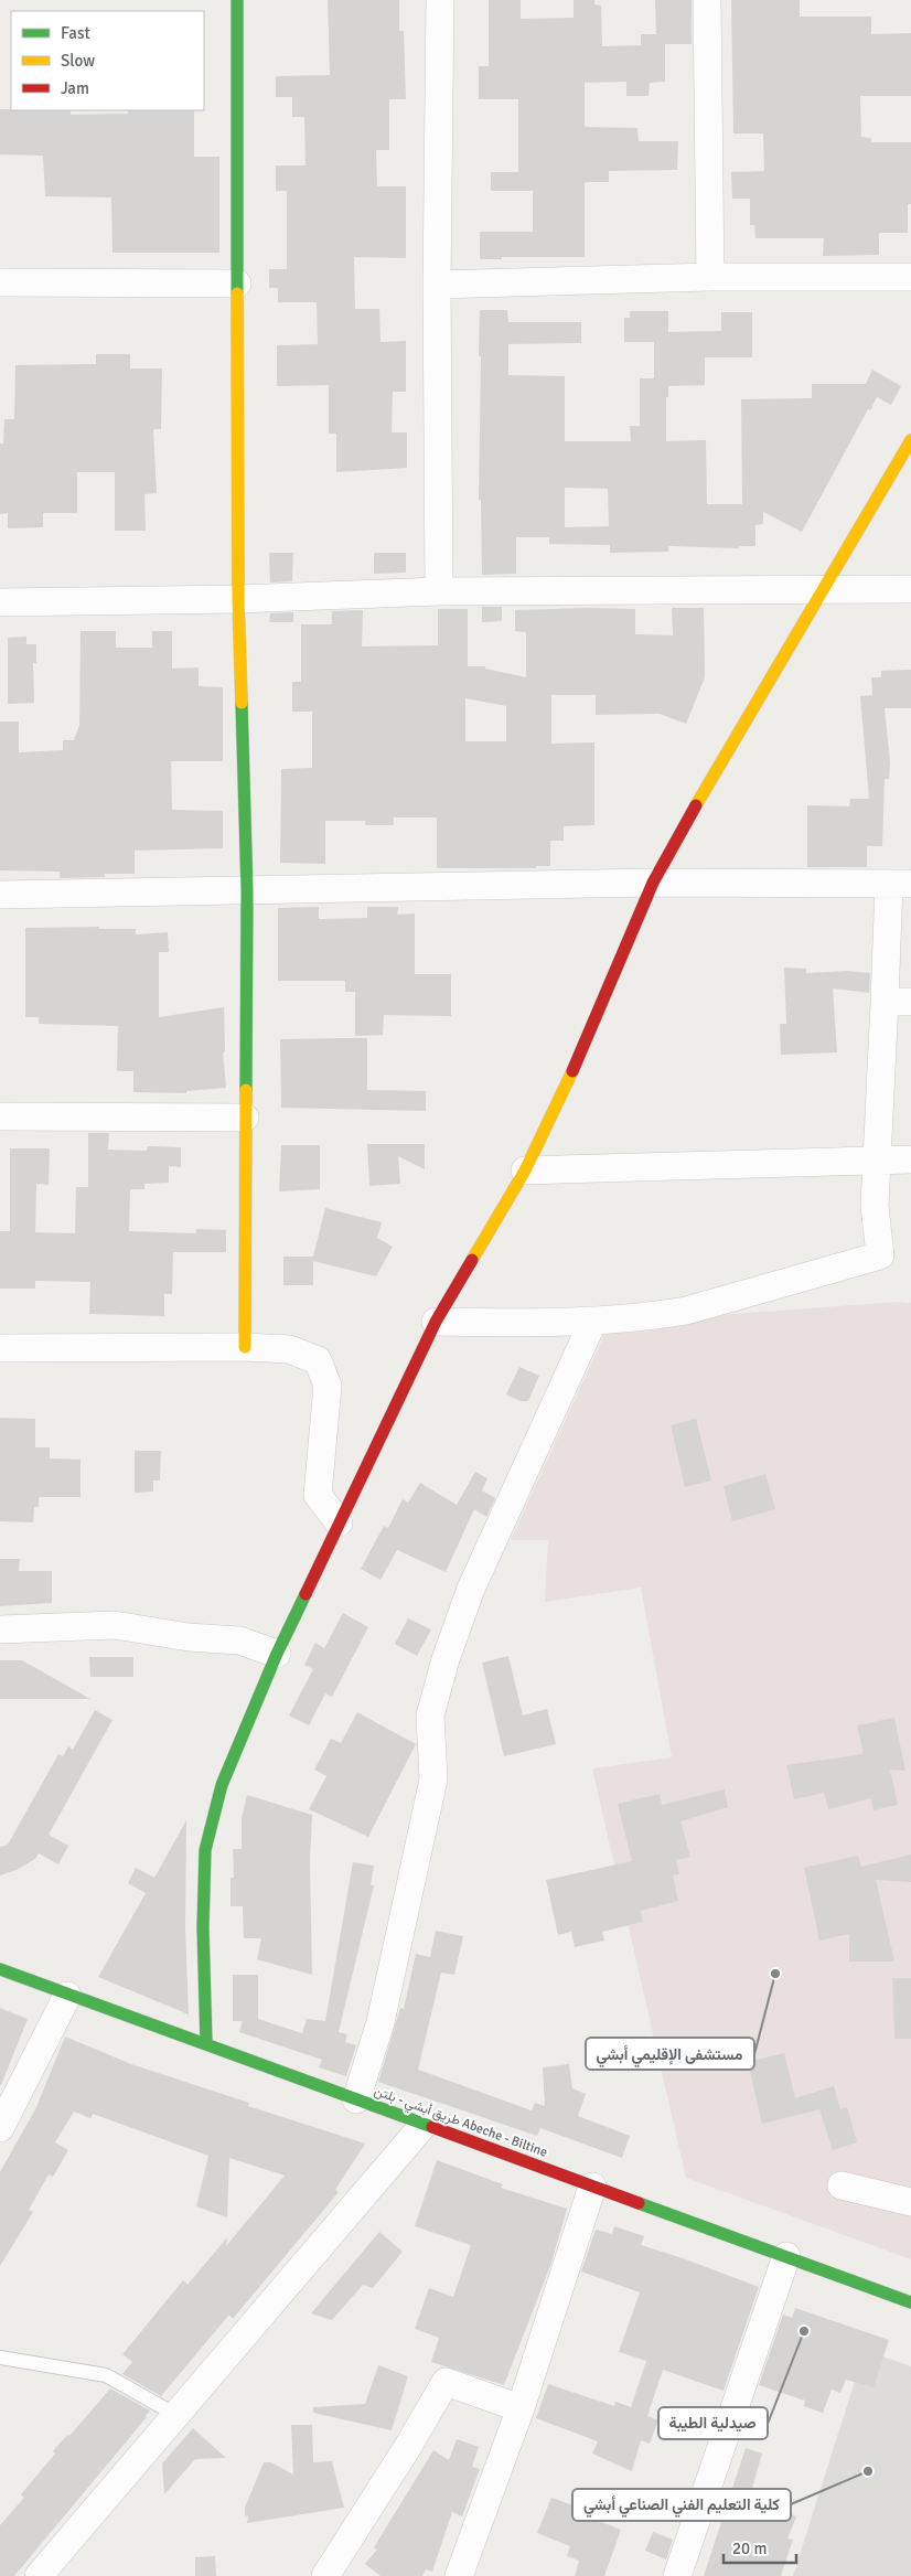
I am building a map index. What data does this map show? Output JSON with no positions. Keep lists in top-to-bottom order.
{
  "streets": {
    "street": ["طريق أبشي - بلتن Abeche - Biltine"]
  },
  "places": ["مستشفى الإقليمي أبشي", "صيدلية الطيبة", "كلية التعليم الفني الصناعي أبشي"],
  "legend": ["Fast", "Slow", "Jam"],
  "scale_bar": "20 m"
}
